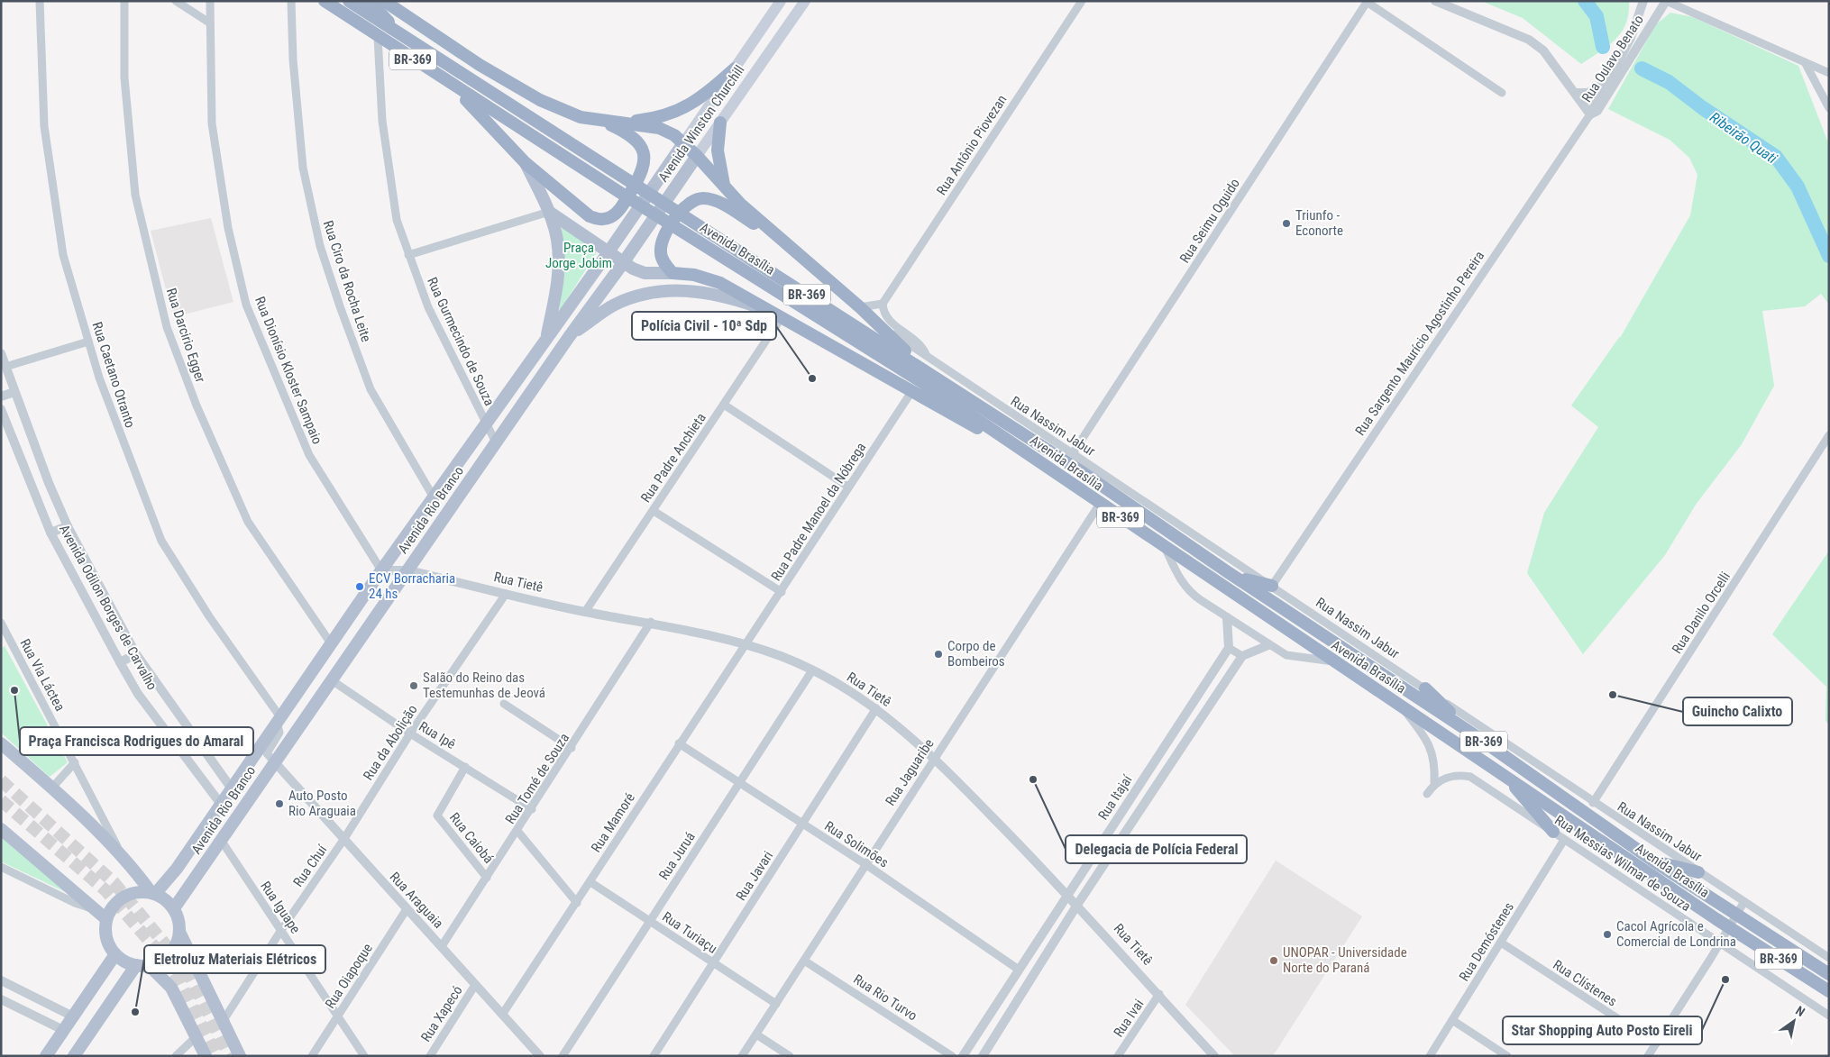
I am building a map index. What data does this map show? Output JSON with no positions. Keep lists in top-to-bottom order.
{
  "streets": {
    "highway": ["BR-369", "Avenida Brasília"],
    "main road": ["Avenida Winston Churchill", "Avenida Rio Branco"],
    "street": [
      "Rua Oulavo Benato",
      "Rua Antônio Piovezan",
      "Rua Seimu Oguido",
      "Rua Ciro da Rocha Leite",
      "Rua Darcirio Egger",
      "Rua Gurmecindo de Souza",
      "Rua Sargento Maurício Agostinho Pereira",
      "Rua Dionísio Kloster Sampaio",
      "Rua Caetano Otranto",
      "Rua Nassim Jabur",
      "Rua Padre Anchieta",
      "Rua Padre Manoel da Nóbrega",
      "Rua Tietê",
      "Avenida Odilon Borges de Carvalho",
      "Rua Danilo Orcelli",
      "Rua Via Láctea",
      "Rua Ipê",
      "Rua da Abolição",
      "Rua Jaguaribe",
      "Rua Tomé de Souza",
      "Rua Itajaí",
      "Rua Mamoré",
      "Rua Caiobá",
      "Rua Solimões",
      "Rua Juruá",
      "Rua Messias Wilmar de Souza",
      "Rua Chuí",
      "Rua Javari",
      "Rua Araguaia",
      "Rua Iguape",
      "Rua Turiaçu",
      "Rua Demóstenes",
      "Rua Oiapoque",
      "Rua Clístenes",
      "Rua Rio Turvo",
      "Rua Xapecó",
      "Rua Ivai"
    ]
  },
  "crossings": [
    ["Rua Oulavo Benato", "Rua Sargento Maurício Agostinho Pereira"],
    ["Avenida Winston Churchill", "Avenida Rio Branco"],
    ["Rua Seimu Oguido", "Rua Nassim Jabur"],
    ["Avenida Brasília", "Rua Gurmecindo de Souza"],
    ["Avenida Brasília", "Rua Jaguaribe"],
    ["Rua Ciro da Rocha Leite", "Avenida Rio Branco"],
    ["Rua Darcirio Egger", "Avenida Rio Branco"],
    ["Rua Gurmecindo de Souza", "Avenida Rio Branco"],
    ["Rua Sargento Maurício Agostinho Pereira", "Rua Nassim Jabur"],
    ["Rua Dionísio Kloster Sampaio", "Avenida Rio Branco"],
    ["Rua Dionísio Kloster Sampaio", "Rua Tietê"],
    ["Rua Caetano Otranto", "Avenida Rio Branco"],
    ["Rua Nassim Jabur", "Rua Danilo Orcelli"],
    ["Rua Padre Anchieta", "Rua Tietê"],
    ["Avenida Rio Branco", "Rua Tietê"],
    ["Avenida Rio Branco", "Avenida Odilon Borges de Carvalho"],
    ["Avenida Rio Branco", "Rua Ipê"],
    ["Avenida Rio Branco", "Rua Araguaia"],
    ["Avenida Rio Branco", "Rua Iguape"],
    ["Rua Padre Manoel da Nóbrega", "Rua Tietê"],
    ["Rua Padre Manoel da Nóbrega", "Rua Mamoré"],
    ["Rua Tietê", "Rua da Abolição"],
    ["Rua Tietê", "Rua Jaguaribe"],
    ["Rua Tietê", "Rua Tomé de Souza"],
    ["Rua Tietê", "Rua Itajaí"],
    ["Rua Tietê", "Rua Mamoré"],
    ["Rua Tietê", "Rua Juruá"],
    ["Rua Tietê", "Rua Javari"],
    ["Rua Tietê", "Rua Ivai"],
    ["Rua Ipê", "Rua da Abolição"],
    ["Rua Ipê", "Rua Tomé de Souza"],
    ["Rua Ipê", "Rua Caiobá"],
    ["Rua da Abolição", "Rua Chuí"],
    ["Rua da Abolição", "Rua Araguaia"],
    ["Rua Jaguaribe", "Rua Solimões"],
    ["Rua Jaguaribe", "Rua Turiaçu"],
    ["Rua Jaguaribe", "Rua Rio Turvo"],
    ["Rua Tomé de Souza", "Rua Caiobá"],
    ["Rua Tomé de Souza", "Rua Araguaia"],
    ["Rua Itajaí", "Rua Solimões"],
    ["Rua Mamoré", "Rua Solimões"],
    ["Rua Mamoré", "Rua Araguaia"],
    ["Rua Mamoré", "Rua Turiaçu"],
    ["Rua Solimões", "Rua Juruá"],
    ["Rua Solimões", "Rua Javari"],
    ["Rua Juruá", "Rua Turiaçu"],
    ["Rua Messias Wilmar de Souza", "Rua Demóstenes"],
    ["Rua Chuí", "Rua Araguaia"],
    ["Rua Chuí", "Rua Iguape"],
    ["Rua Javari", "Rua Turiaçu"],
    ["Rua Araguaia", "Rua Oiapoque"],
    ["Rua Araguaia", "Rua Xapecó"],
    ["Rua Iguape", "Rua Oiapoque"],
    ["Rua Demóstenes", "Rua Clístenes"]
  ],
  "water": ["Ribeirão Quati"],
  "parks": ["Praça Jorge Jobim"],
  "places": [
    "Triunfo - Econorte",
    "Polícia Civil - 10ª Sdp",
    "ECV Borracharia 24 hs",
    "Corpo de Bombeiros",
    "Salão do Reino das Testemunhas de Jeová",
    "Praça Francisca Rodrigues do Amaral",
    "Guincho Calixto",
    "Delegacia de Polícia Federal",
    "Auto Posto Rio Araguaia",
    "Cacol Agrícola e Comercial de Londrina",
    "UNOPAR - Universidade Norte do Paraná",
    "Star Shopping Auto Posto Eireli",
    "Eletroluz Materiais Elétricos"
  ],
  "north": "top right"
}
